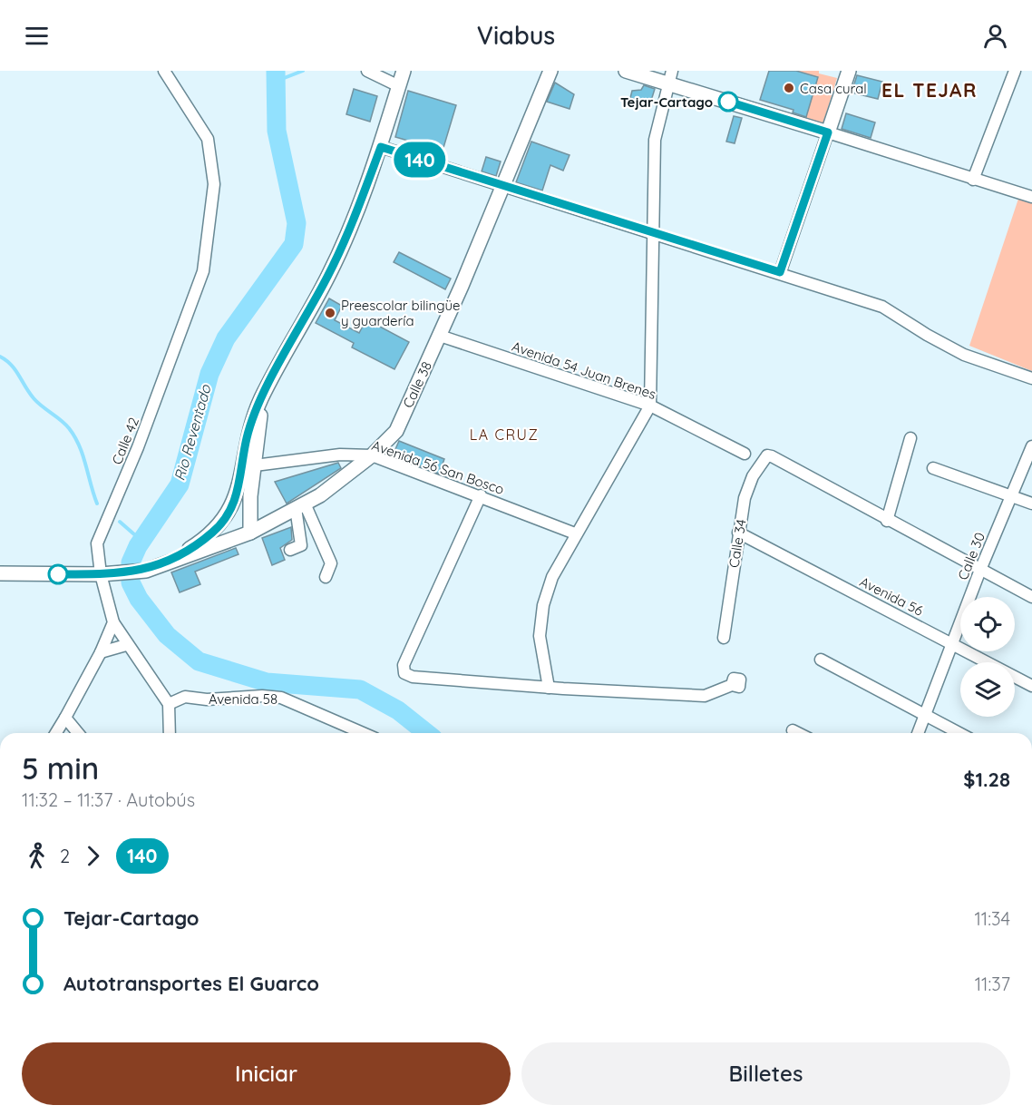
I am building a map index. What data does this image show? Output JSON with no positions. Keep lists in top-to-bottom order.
{
  "streets": {
    "main road": ["Calle 38"],
    "street": [
      "Avenida 54 Juan Brenes",
      "Calle 42",
      "Avenida 56 San Bosco",
      "Calle 34",
      "Calle 30",
      "Avenida 56",
      "Avenida 58"
    ]
  },
  "crossings": [
    ["Avenida 54 Juan Brenes", "Calle 38"],
    ["Calle 38", "Avenida 56 San Bosco"],
    ["Calle 42", "Avenida 58"],
    ["Calle 34", "Avenida 56"],
    ["Calle 30", "Avenida 56"]
  ],
  "districts": ["EL TEJAR", "LA CRUZ"],
  "water": ["Rio Reventado"],
  "places": ["Casa cural", "Tejar-Cartago", "Preescolar bilingüe y guardería"],
  "lines": ["bus line 140"],
  "page": {
    "header": "Viabus",
    "on_map": "140",
    "heading": ["5 min", "11:32 – 11:37 · Autobús", "$1.28"],
    "legs": ["2", "140"],
    "list": [
      {
        "name": "Tejar-Cartago",
        "value": "11:34"
      },
      {
        "name": "Autotransportes El Guarco",
        "value": "11:37"
      }
    ],
    "buttons": ["Iniciar", "Billetes"]
  }
}
